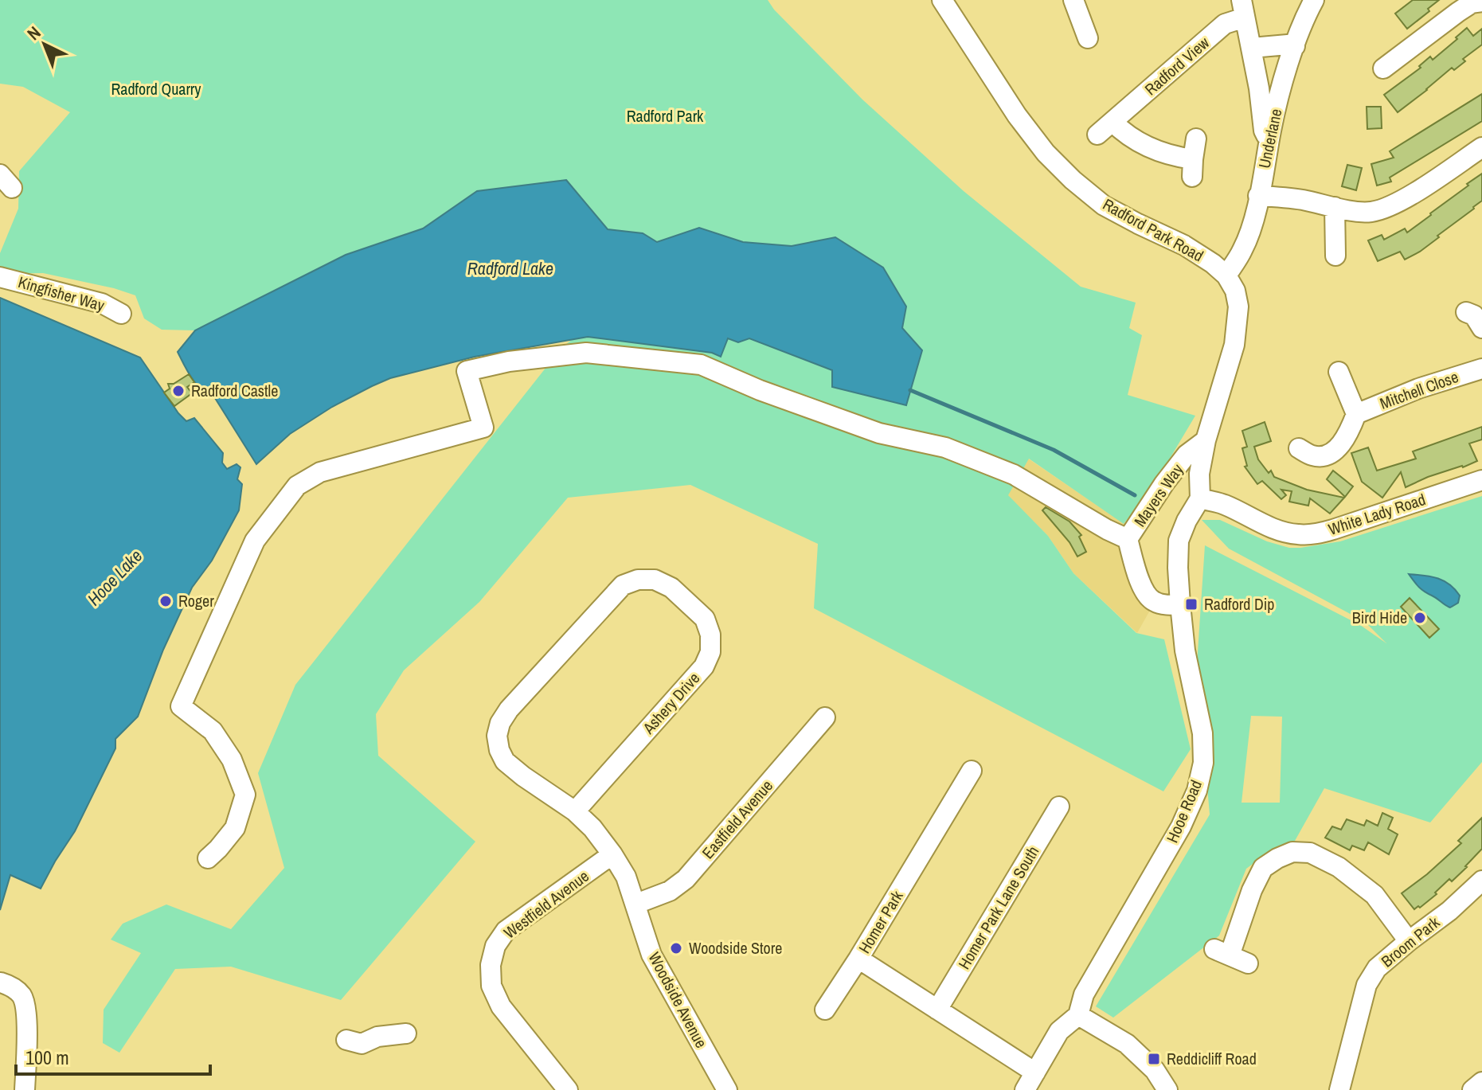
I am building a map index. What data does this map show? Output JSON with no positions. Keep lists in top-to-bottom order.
{
  "streets": {
    "street": [
      "Radford View",
      "Underlane",
      "Radford Park Road",
      "Kingfisher Way",
      "Mitchell Close",
      "Mayers Way",
      "White Lady Road",
      "Ashery Drive",
      "Hooe Road",
      "Eastfield Avenue",
      "Westfield Avenue",
      "Homer Park Lane South",
      "Homer Park",
      "Broom Park",
      "Woodside Avenue"
    ]
  },
  "crossings": [
    ["Underlane", "Radford Park Road"],
    ["Mayers Way", "Hooe Road"],
    ["White Lady Road", "Hooe Road"],
    ["Ashery Drive", "Woodside Avenue"],
    ["Hooe Road", "Homer Park"],
    ["Eastfield Avenue", "Woodside Avenue"],
    ["Westfield Avenue", "Woodside Avenue"],
    ["Homer Park Lane South", "Homer Park"]
  ],
  "water": ["Radford Lake", "Hooe Lake"],
  "parks": ["Radford Quarry", "Radford Park"],
  "places": {
    "other": [
      "Radford Castle",
      "Roger",
      "Bird Hide",
      "Woodside Store"
    ],
    "transit": ["Radford Dip", "Reddicliff Road"]
  },
  "scale_bar": "100 m",
  "north": "top left"
}
